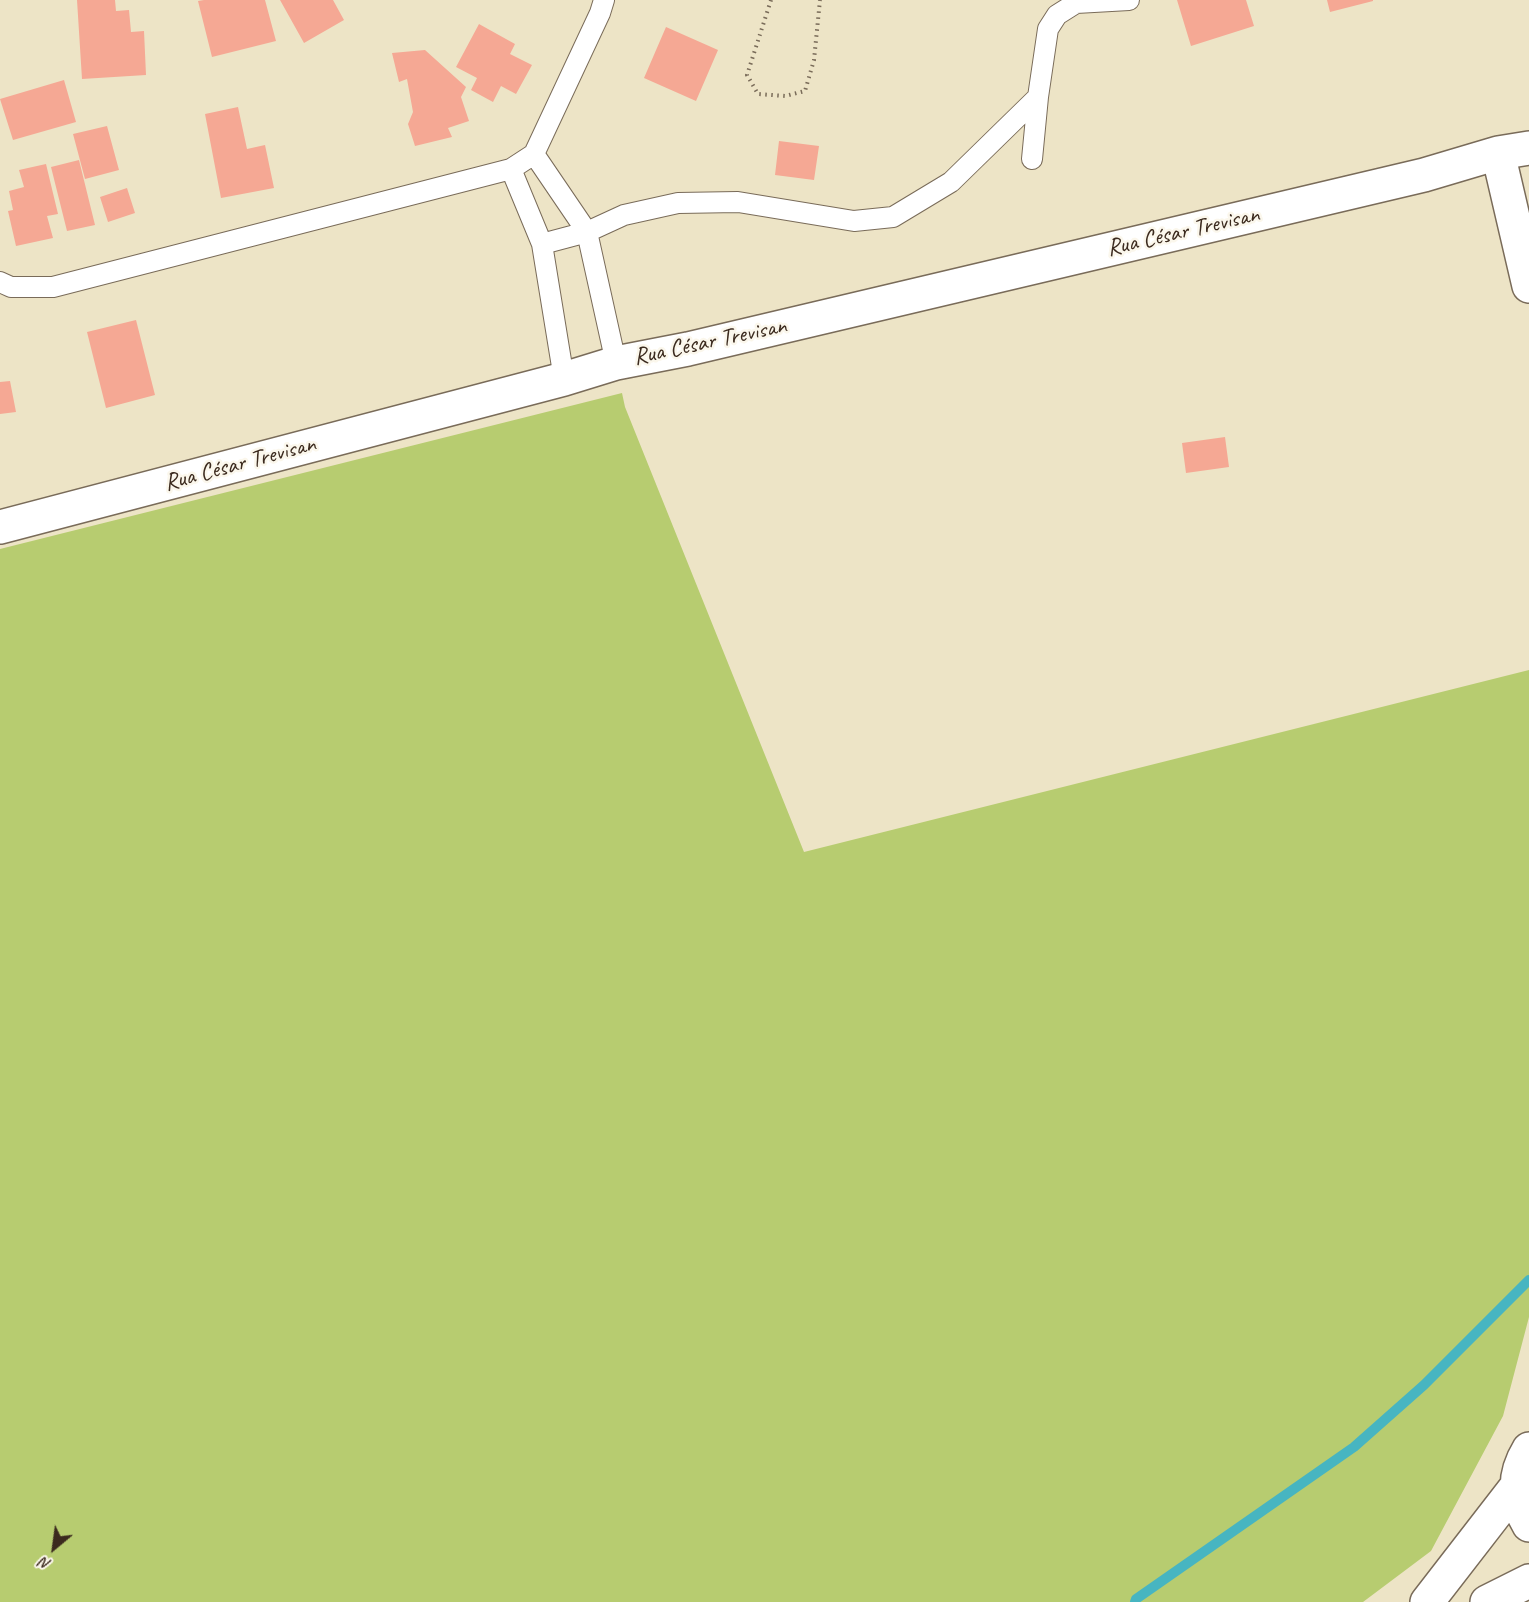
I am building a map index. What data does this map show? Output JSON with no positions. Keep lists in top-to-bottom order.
{
  "streets": {
    "street": ["Rua César Trevisan"]
  },
  "north": "bottom left"
}
